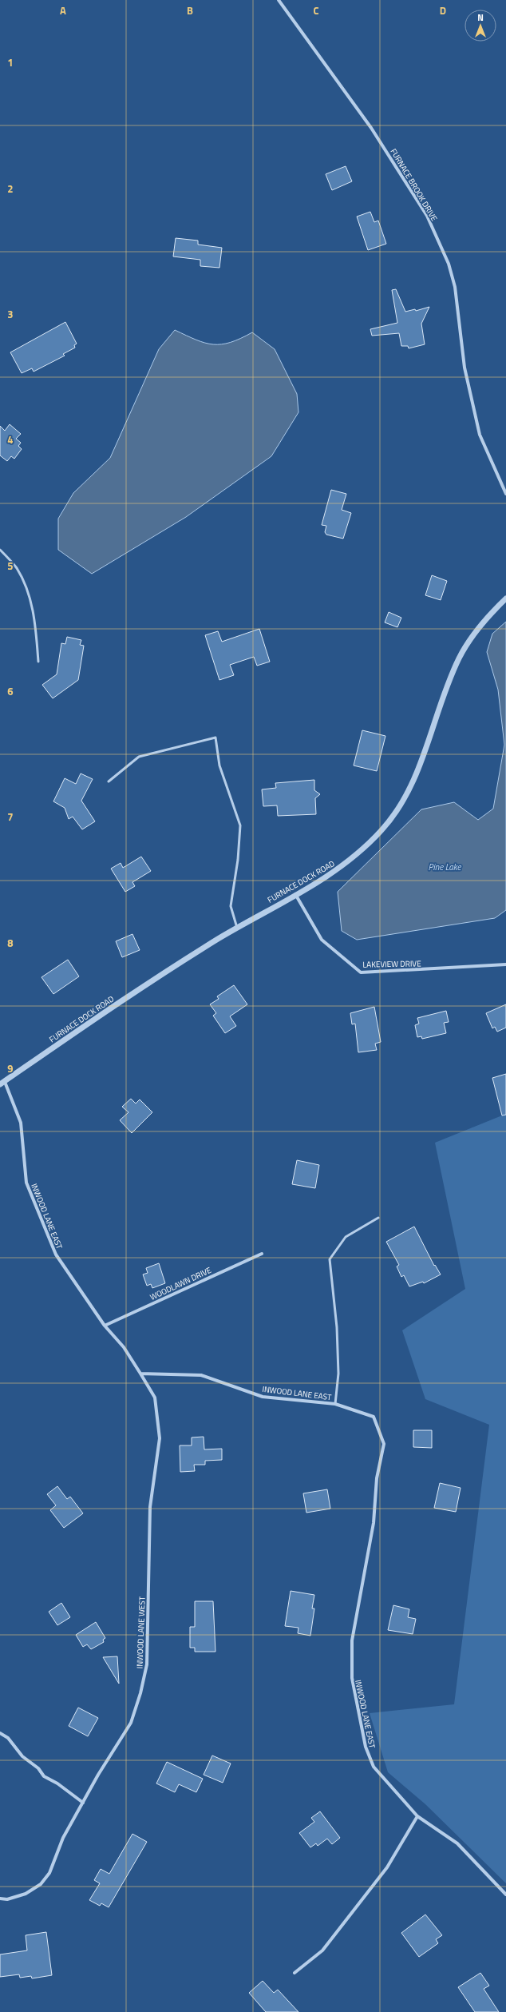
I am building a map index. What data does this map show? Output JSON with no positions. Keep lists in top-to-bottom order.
{
  "streets": {
    "street": [
      "FURNACE BROOK DRIVE",
      "FURNACE DOCK ROAD",
      "LAKEVIEW DRIVE",
      "INWOOD LANE EAST",
      "WOODLAWN DRIVE",
      "INWOOD LANE WEST"
    ]
  },
  "crossings": [
    ["FURNACE DOCK ROAD", "LAKEVIEW DRIVE"],
    ["FURNACE DOCK ROAD", "INWOOD LANE EAST"],
    ["INWOOD LANE EAST", "WOODLAWN DRIVE"],
    ["INWOOD LANE EAST", "INWOOD LANE WEST"]
  ],
  "water": ["Pine Lake"],
  "north": "top",
  "grid": {
    "columns": [
      "A",
      "B",
      "C",
      "D"
    ],
    "rows": [
      "1",
      "2",
      "3",
      "4",
      "5",
      "6",
      "7",
      "8",
      "9"
    ]
  }
}
